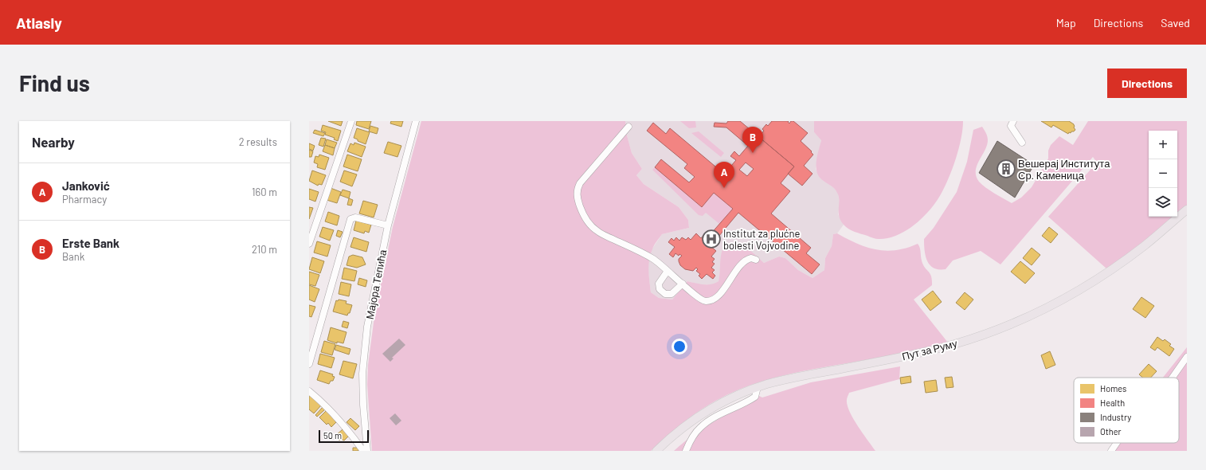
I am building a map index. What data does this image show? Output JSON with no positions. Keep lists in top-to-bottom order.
{
  "streets": {
    "main road": ["Пут за Руму"],
    "street": ["Мајора Тепића"]
  },
  "places": {
    "building": ["Вешерај Института Ср. Каменица"],
    "hospital": ["Institut za plućne bolesti Vojvodine"]
  },
  "legend": [
    "Homes",
    "Health",
    "Industry",
    "Other"
  ],
  "scale_bar": "50 m",
  "page": {
    "header": "Atlasly",
    "nav": ["Map", "Directions", "Saved"],
    "buttons": "Directions",
    "title": "Find us",
    "heading": ["Nearby", "2 results"],
    "pins": ["B", "A"],
    "map_buttons": ["+", "−"],
    "list": [
      {
        "mark": "A",
        "name": "Janković",
        "note": "Pharmacy",
        "value": "160 m"
      },
      {
        "mark": "B",
        "name": "Erste Bank",
        "note": "Bank",
        "value": "210 m"
      }
    ],
    "scale": "50 m"
  }
}
